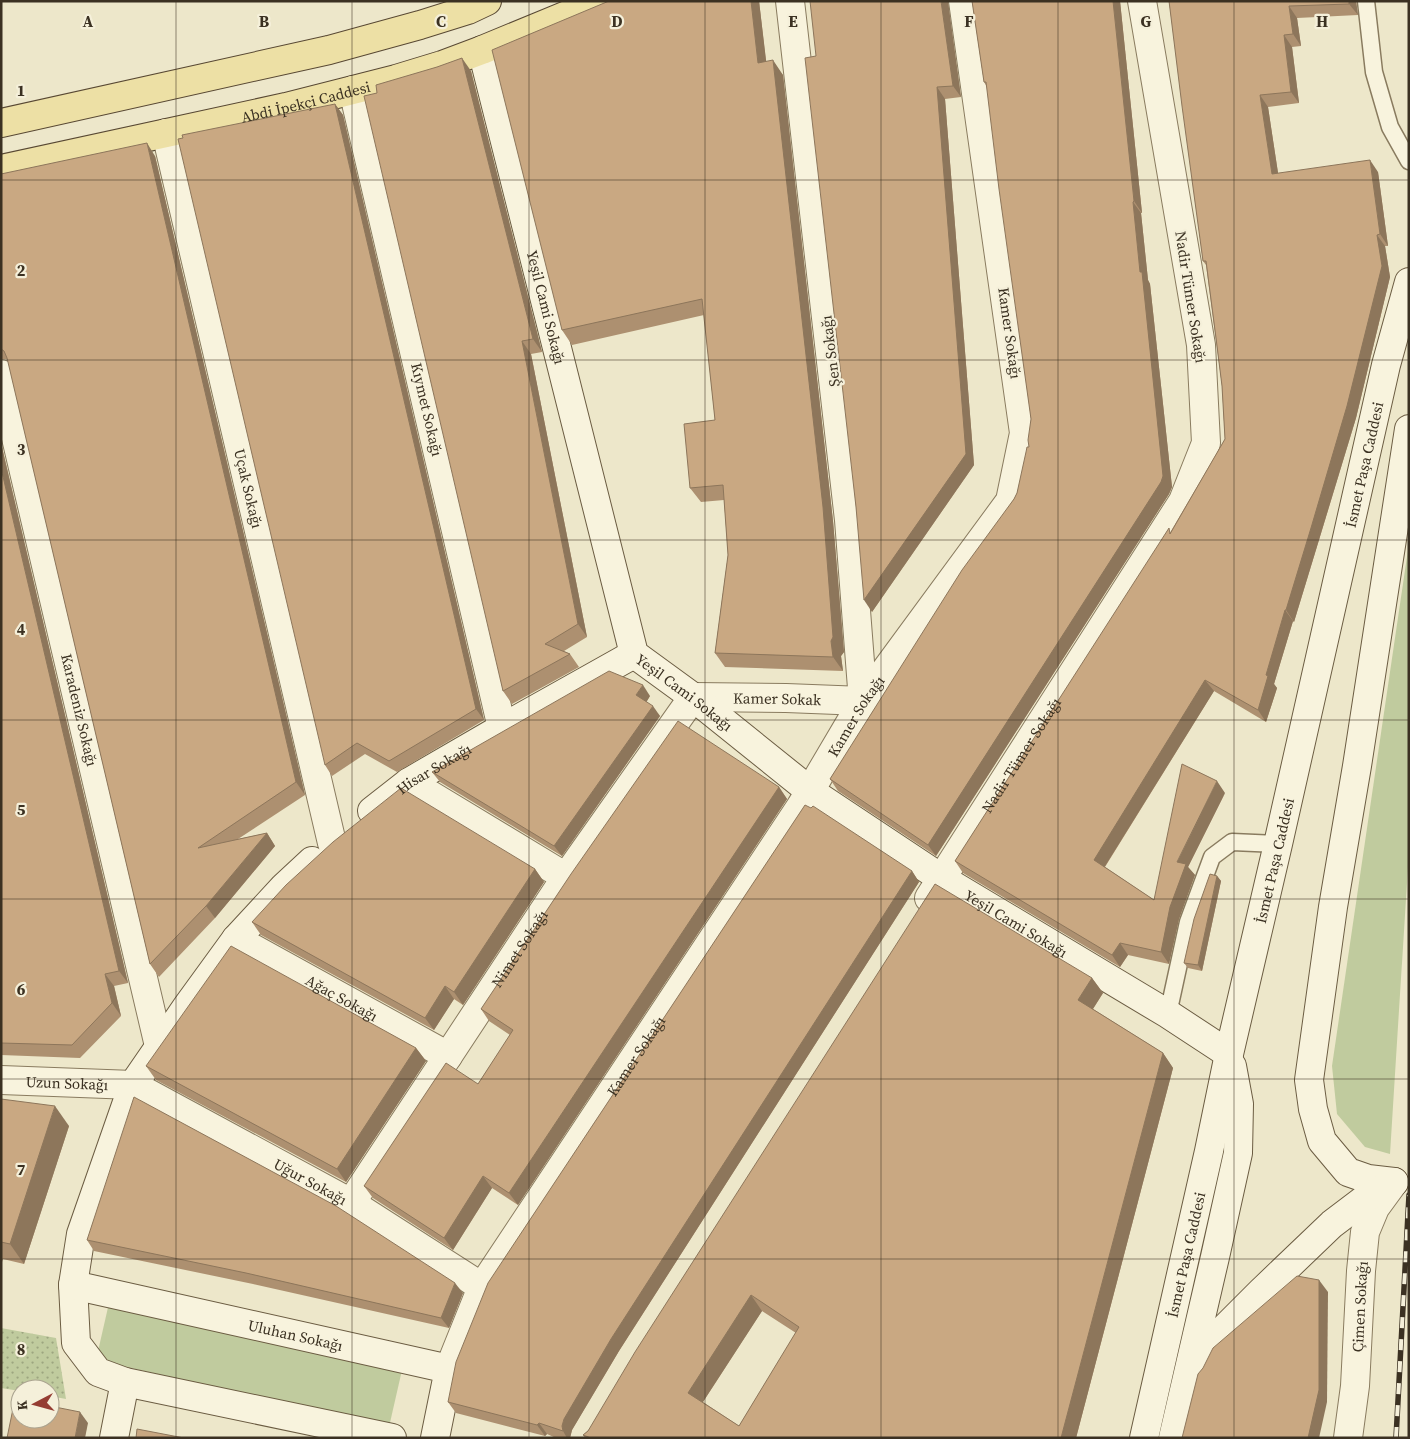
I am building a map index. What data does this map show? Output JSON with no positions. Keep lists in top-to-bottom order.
{
  "streets": {
    "main road": ["Abdi İpekçi Caddesi"],
    "street": [
      "Nadir Tümer Sokağı",
      "Yeşil Cami Sokağı",
      "Kamer Sokağı",
      "Şen Sokağı",
      "Kıymet Sokağı",
      "İsmet Paşa Caddesi",
      "Uçak Sokağı",
      "Kamer Sokak",
      "Karadeniz Sokağı",
      "Hisar Sokağı",
      "Nimet Sokağı",
      "Ağaç Sokağı",
      "Uzun Sokağı",
      "Uğur Sokağı",
      "Çimen Sokağı",
      "Uluhan Sokağı"
    ]
  },
  "crossings": [
    ["Abdi İpekçi Caddesi", "Yeşil Cami Sokağı"],
    ["Abdi İpekçi Caddesi", "Kıymet Sokağı"],
    ["Abdi İpekçi Caddesi", "Uçak Sokağı"],
    ["Nadir Tümer Sokağı", "Yeşil Cami Sokağı"],
    ["Yeşil Cami Sokağı", "Kamer Sokağı"],
    ["Yeşil Cami Sokağı", "İsmet Paşa Caddesi"],
    ["Yeşil Cami Sokağı", "Kamer Sokak"],
    ["Yeşil Cami Sokağı", "Hisar Sokağı"],
    ["Yeşil Cami Sokağı", "Nimet Sokağı"],
    ["Kamer Sokağı", "Şen Sokağı"],
    ["Kamer Sokağı", "Kamer Sokak"],
    ["Kamer Sokağı", "Uğur Sokağı"],
    ["Kamer Sokağı", "Uluhan Sokağı"],
    ["Şen Sokağı", "Kamer Sokak"],
    ["Kıymet Sokağı", "Hisar Sokağı"],
    ["Uçak Sokağı", "Hisar Sokağı"],
    ["Kamer Sokak", "Nimet Sokağı"],
    ["Karadeniz Sokağı", "Hisar Sokağı"],
    ["Hisar Sokağı", "Ağaç Sokağı"],
    ["Hisar Sokağı", "Uzun Sokağı"],
    ["Hisar Sokağı", "Uğur Sokağı"],
    ["Nimet Sokağı", "Ağaç Sokağı"],
    ["Nimet Sokağı", "Uğur Sokağı"],
    ["Uzun Sokağı", "Uğur Sokağı"]
  ],
  "north": "left",
  "grid": {
    "columns": [
      "A",
      "B",
      "C",
      "D",
      "E",
      "F",
      "G",
      "H"
    ],
    "rows": [
      "1",
      "2",
      "3",
      "4",
      "5",
      "6",
      "7",
      "8"
    ]
  }
}
